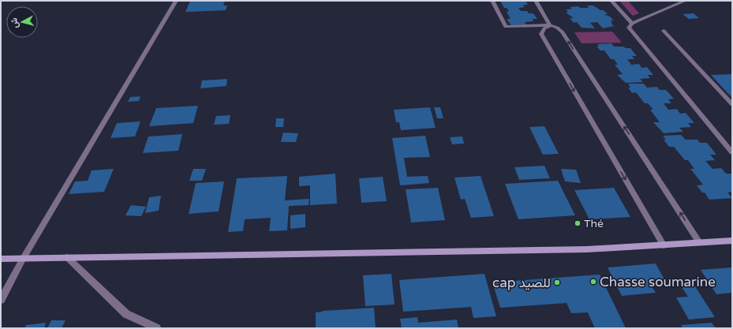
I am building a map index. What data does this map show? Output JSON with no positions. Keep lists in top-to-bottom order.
{
  "places": ["Thé", "Chasse soumarine", "cap للصيد"],
  "north": "left"
}
